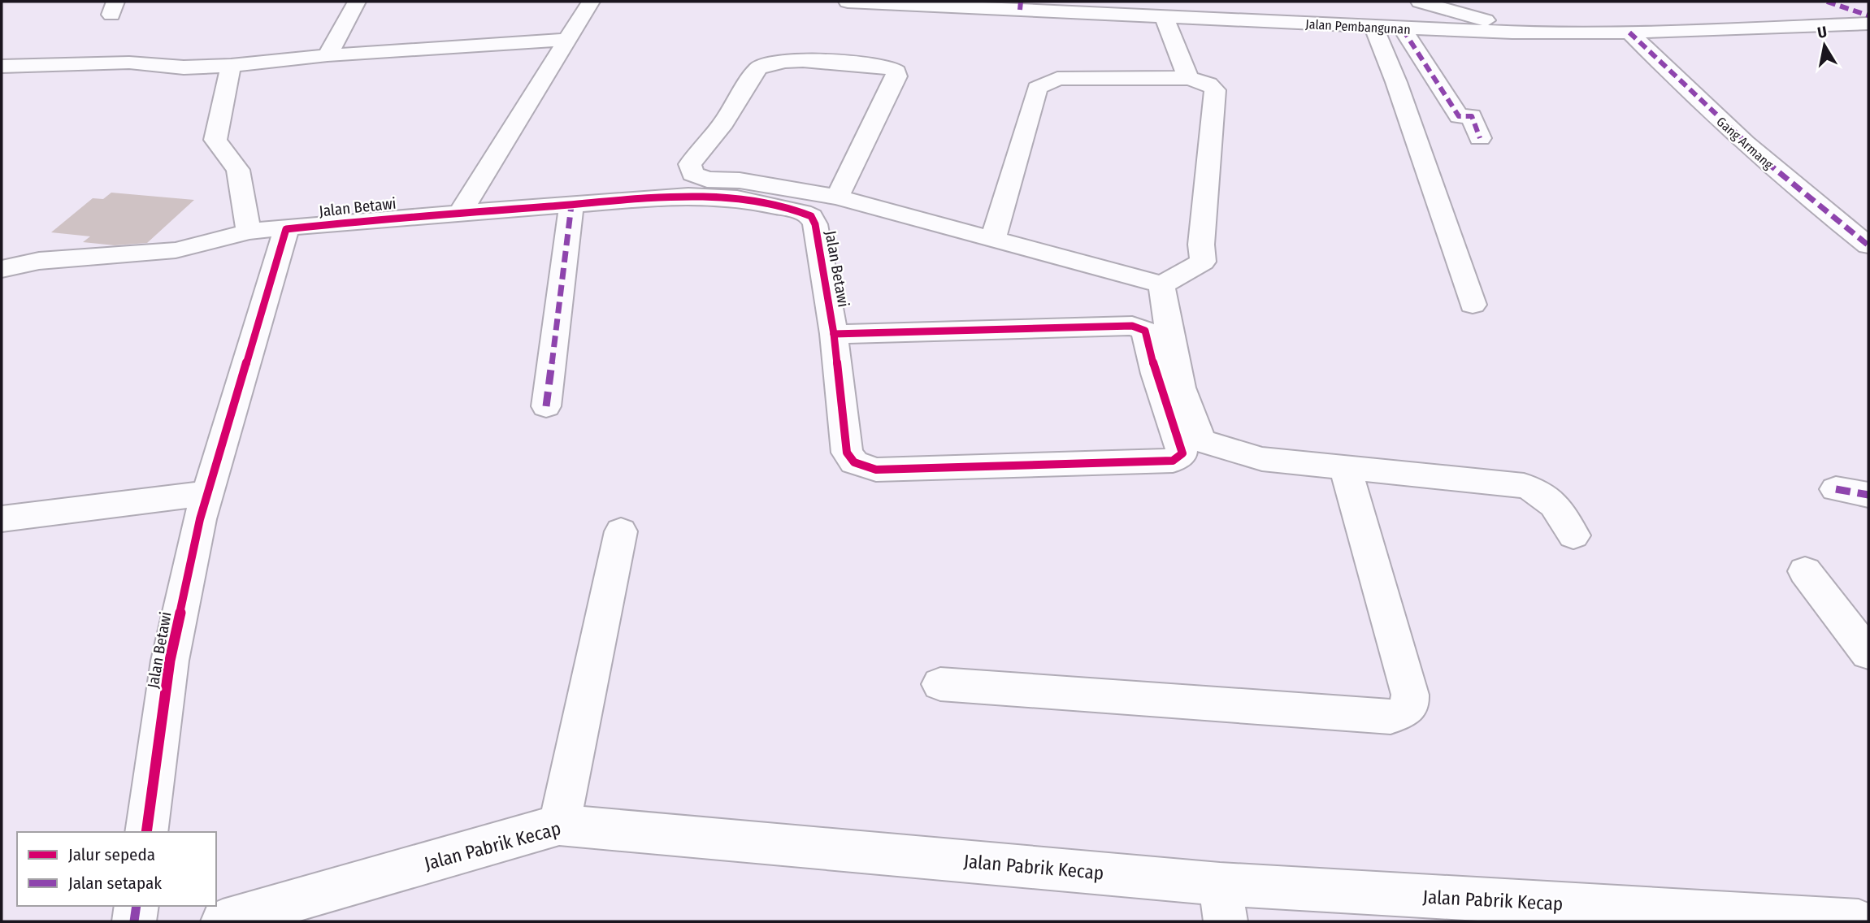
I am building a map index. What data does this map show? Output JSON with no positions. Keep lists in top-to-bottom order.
{
  "streets": {
    "street": [
      "Jalan Pembangunan",
      "Gang Armang",
      "Jalan Betawi",
      "Jalan Pabrik Kecap"
    ]
  },
  "crossings": [
    ["Jalan Pembangunan", "Gang Armang"]
  ],
  "legend": ["Jalur sepeda", "Jalan setapak"],
  "north": "top"
}
